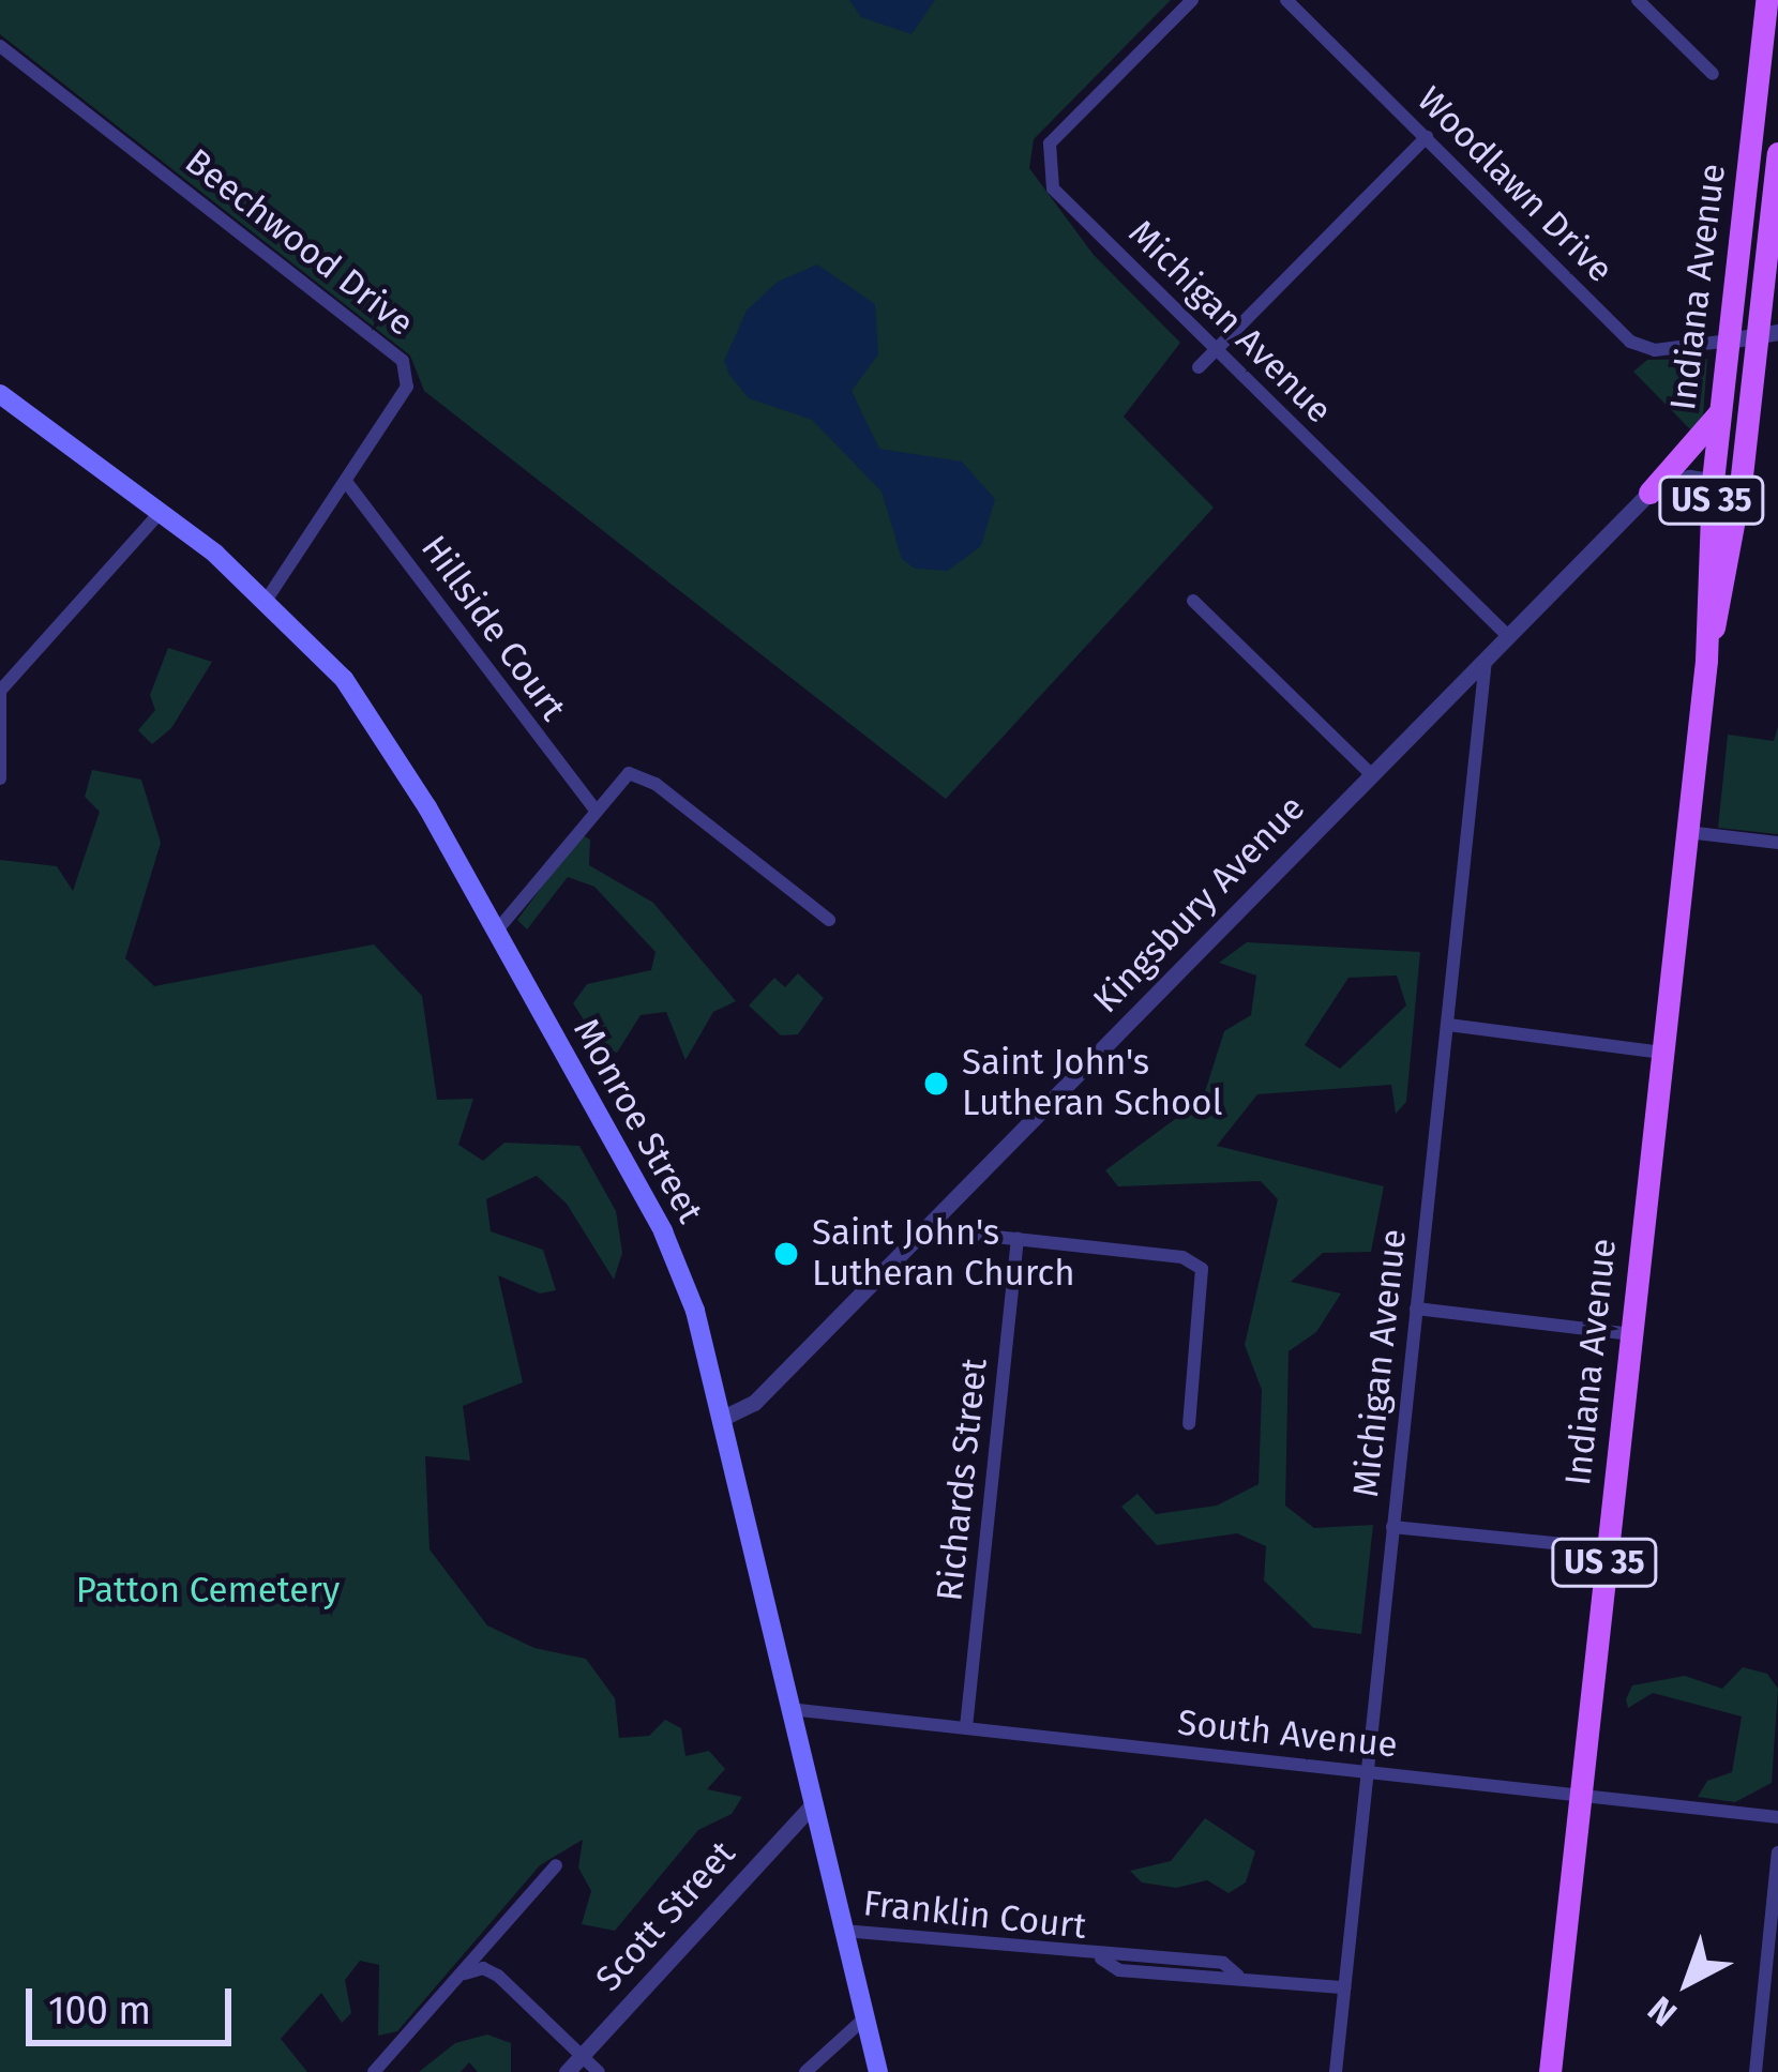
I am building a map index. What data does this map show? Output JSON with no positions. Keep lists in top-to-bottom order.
{
  "streets": {
    "main road": ["Indiana Avenue", "US 35", "Monroe Street"],
    "street": [
      "Woodlawn Drive",
      "Beechwood Drive",
      "Michigan Avenue",
      "Hillside Court",
      "Kingsbury Avenue",
      "Richards Street",
      "South Avenue",
      "Franklin Court",
      "Scott Street"
    ]
  },
  "crossings": [
    ["Woodlawn Drive", "Indiana Avenue"],
    ["Beechwood Drive", "Hillside Court"],
    ["Beechwood Drive", "Monroe Street"],
    ["Indiana Avenue", "South Avenue"],
    ["Michigan Avenue", "Kingsbury Avenue"],
    ["Michigan Avenue", "South Avenue"],
    ["Michigan Avenue", "Franklin Court"],
    ["Kingsbury Avenue", "Monroe Street"],
    ["Monroe Street", "South Avenue"],
    ["Monroe Street", "Franklin Court"],
    ["Monroe Street", "Scott Street"],
    ["Richards Street", "South Avenue"]
  ],
  "parks": ["Patton Cemetery"],
  "places": ["Saint John's Lutheran School", "Saint John's Lutheran Church"],
  "scale_bar": "100 m",
  "north": "bottom left"
}
